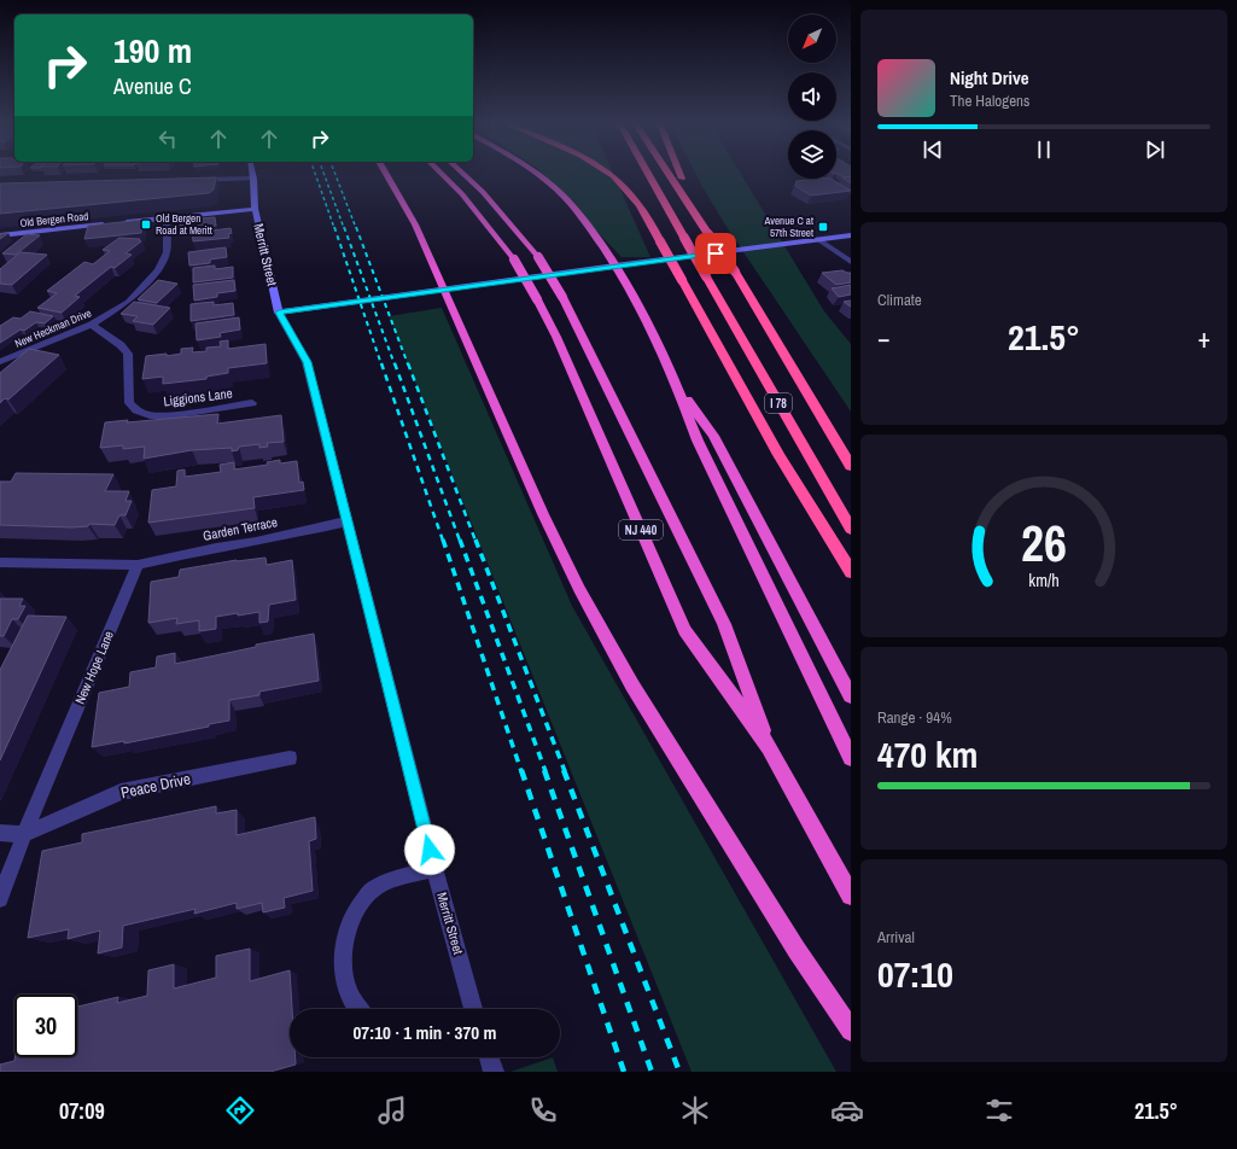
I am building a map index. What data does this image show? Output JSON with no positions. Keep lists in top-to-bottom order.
{
  "streets": {
    "highway": ["I 78", "NJ 440"],
    "main road": ["Old Bergen Road", "Merritt Street"],
    "street": [
      "New Heckman Drive",
      "Liggions Lane",
      "Garden Terrace",
      "New Hope Lane",
      "Peace Drive"
    ]
  },
  "crossings": [
    ["Merritt Street", "Garden Terrace"],
    ["New Heckman Drive", "Liggions Lane"],
    ["Garden Terrace", "New Hope Lane"],
    ["New Hope Lane", "Peace Drive"]
  ],
  "places": {
    "transit": ["Old Bergen Road at Meritt", "Avenue C at 57th Street"]
  },
  "north": "bottom left",
  "page": {
    "turn": ["190 m", "Avenue C"],
    "song": ["Night Drive", "The Halogens"],
    "tile": [
      "Climate",
      ["Range · 94%", "470 km"],
      ["Arrival", "07:10"]
    ],
    "heat": ["−", "21.5°", "+"],
    "limit": "30",
    "trip": "07:10 · 1 min · 370 m",
    "tabs": ["07:09", "21.5°"],
    "gauge": ["26", "km/h"]
  }
}
